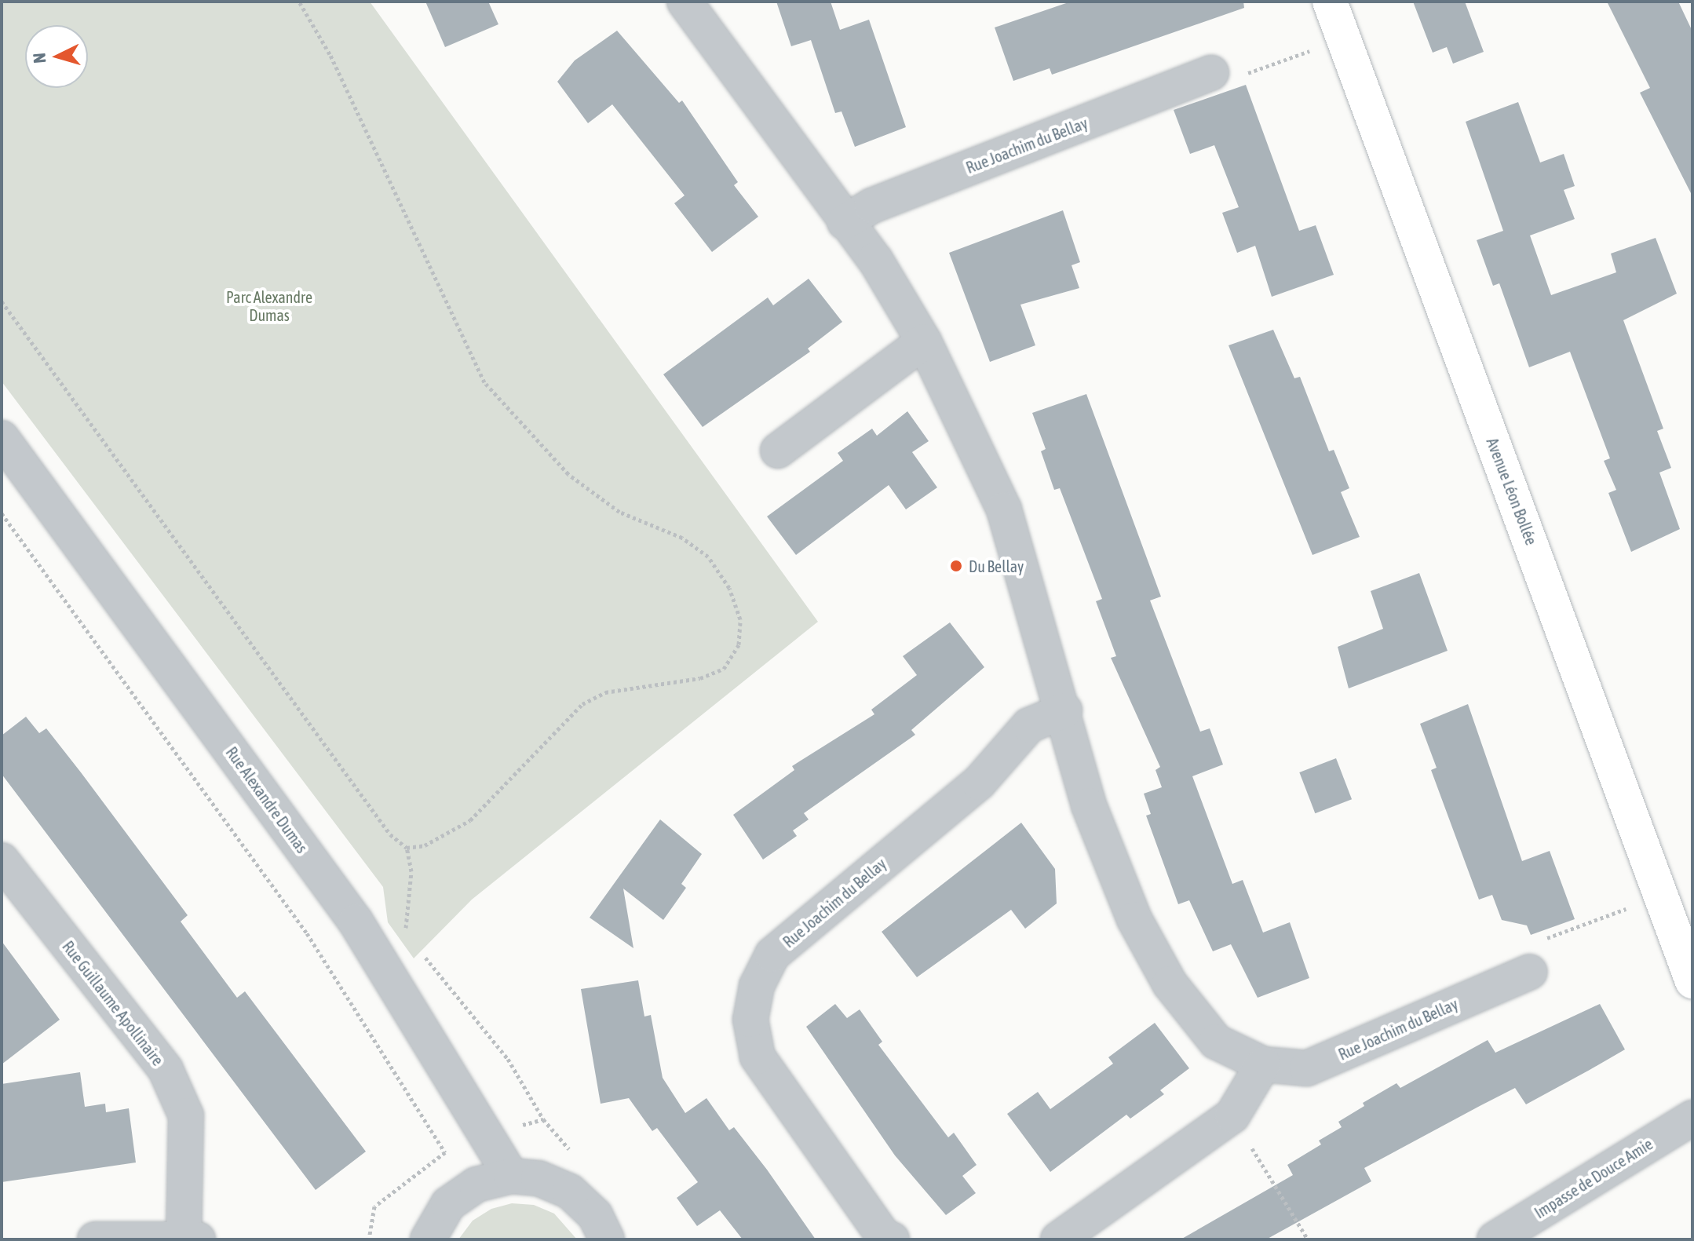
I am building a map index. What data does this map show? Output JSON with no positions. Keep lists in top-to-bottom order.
{
  "streets": {
    "main road": ["Avenue Léon Bollée"],
    "street": [
      "Rue Joachim du Bellay",
      "Rue Alexandre Dumas",
      "Rue Guillaume Apollinaire",
      "Impasse de Douce Amie"
    ]
  },
  "parks": ["Parc Alexandre Dumas"],
  "places": ["Du Bellay"],
  "north": "left"
}
